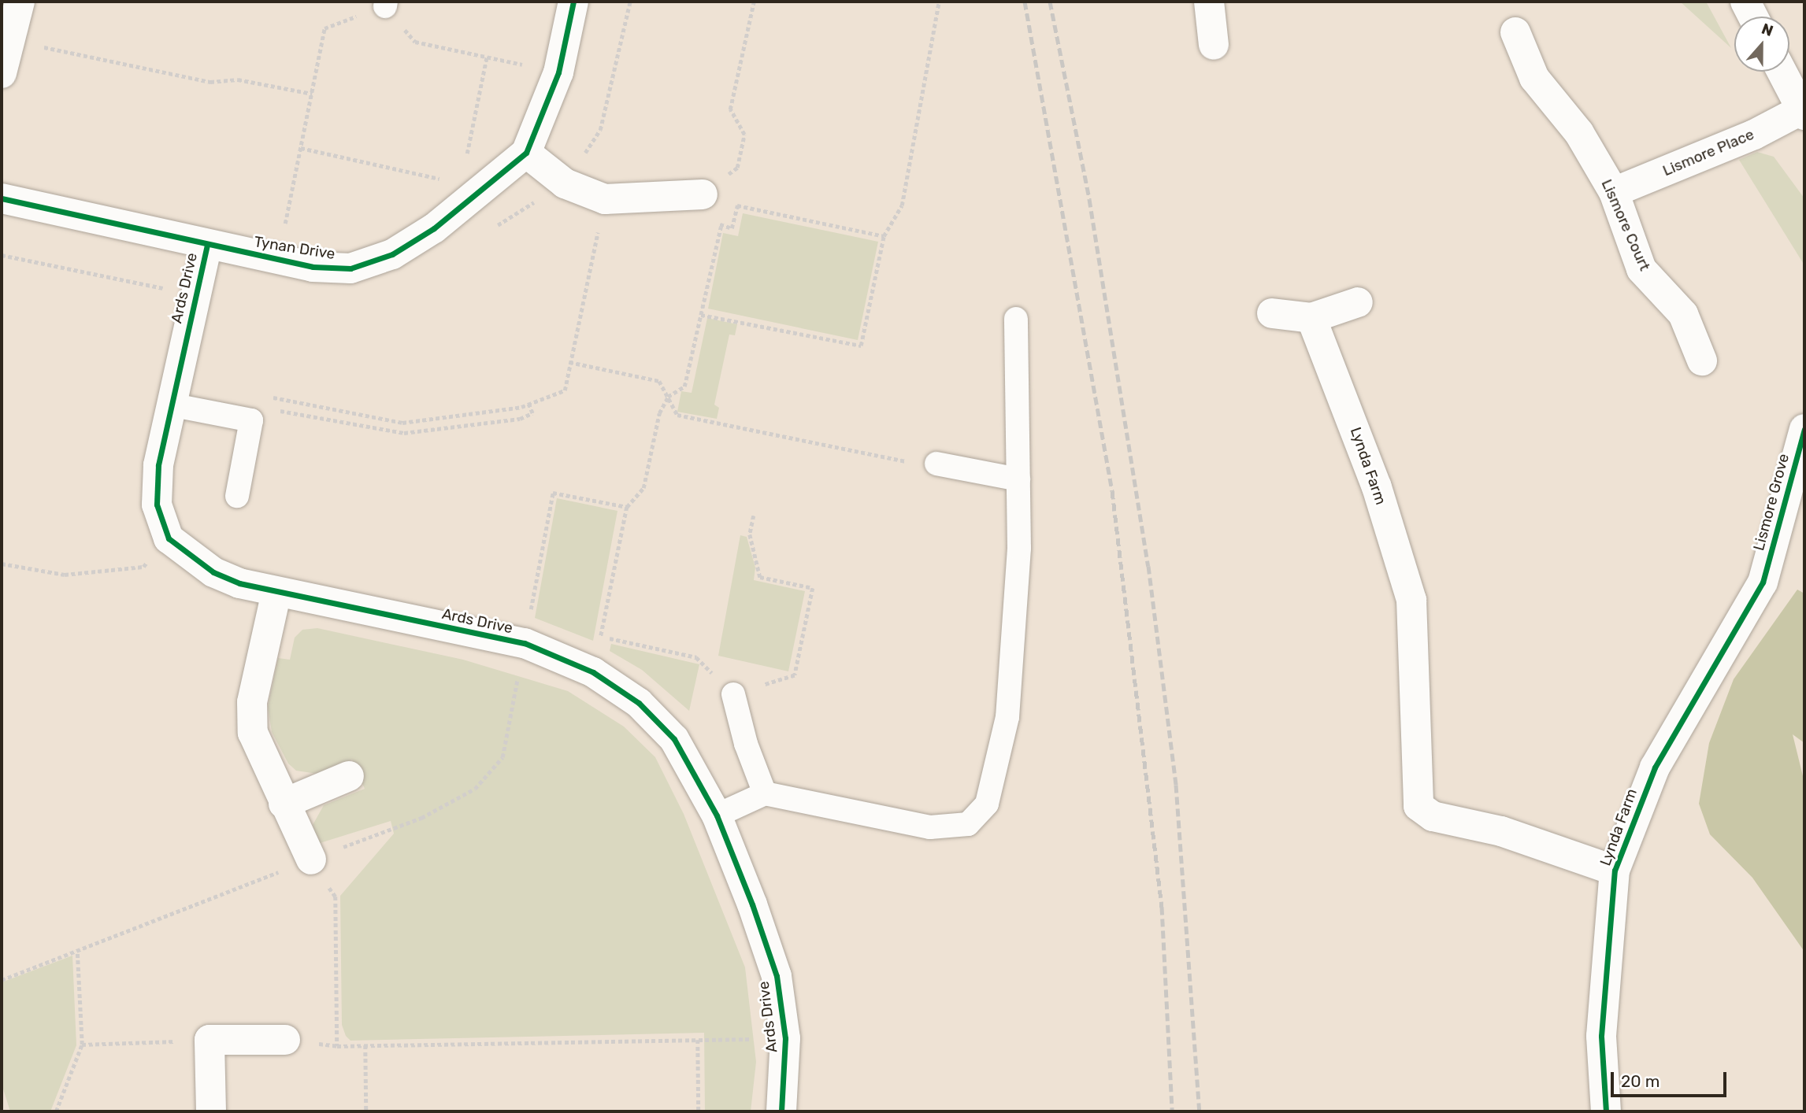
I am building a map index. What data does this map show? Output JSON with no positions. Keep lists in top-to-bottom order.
{
  "streets": {
    "street": [
      "Lismore Place",
      "Lismore Court",
      "Tynan Drive",
      "Ards Drive",
      "Lynda Farm",
      "Lismore Grove"
    ]
  },
  "crossings": [
    ["Lismore Place", "Lismore Court"],
    ["Tynan Drive", "Ards Drive"],
    ["Lynda Farm", "Lismore Grove"]
  ],
  "scale_bar": "20 m",
  "north": "top"
}
